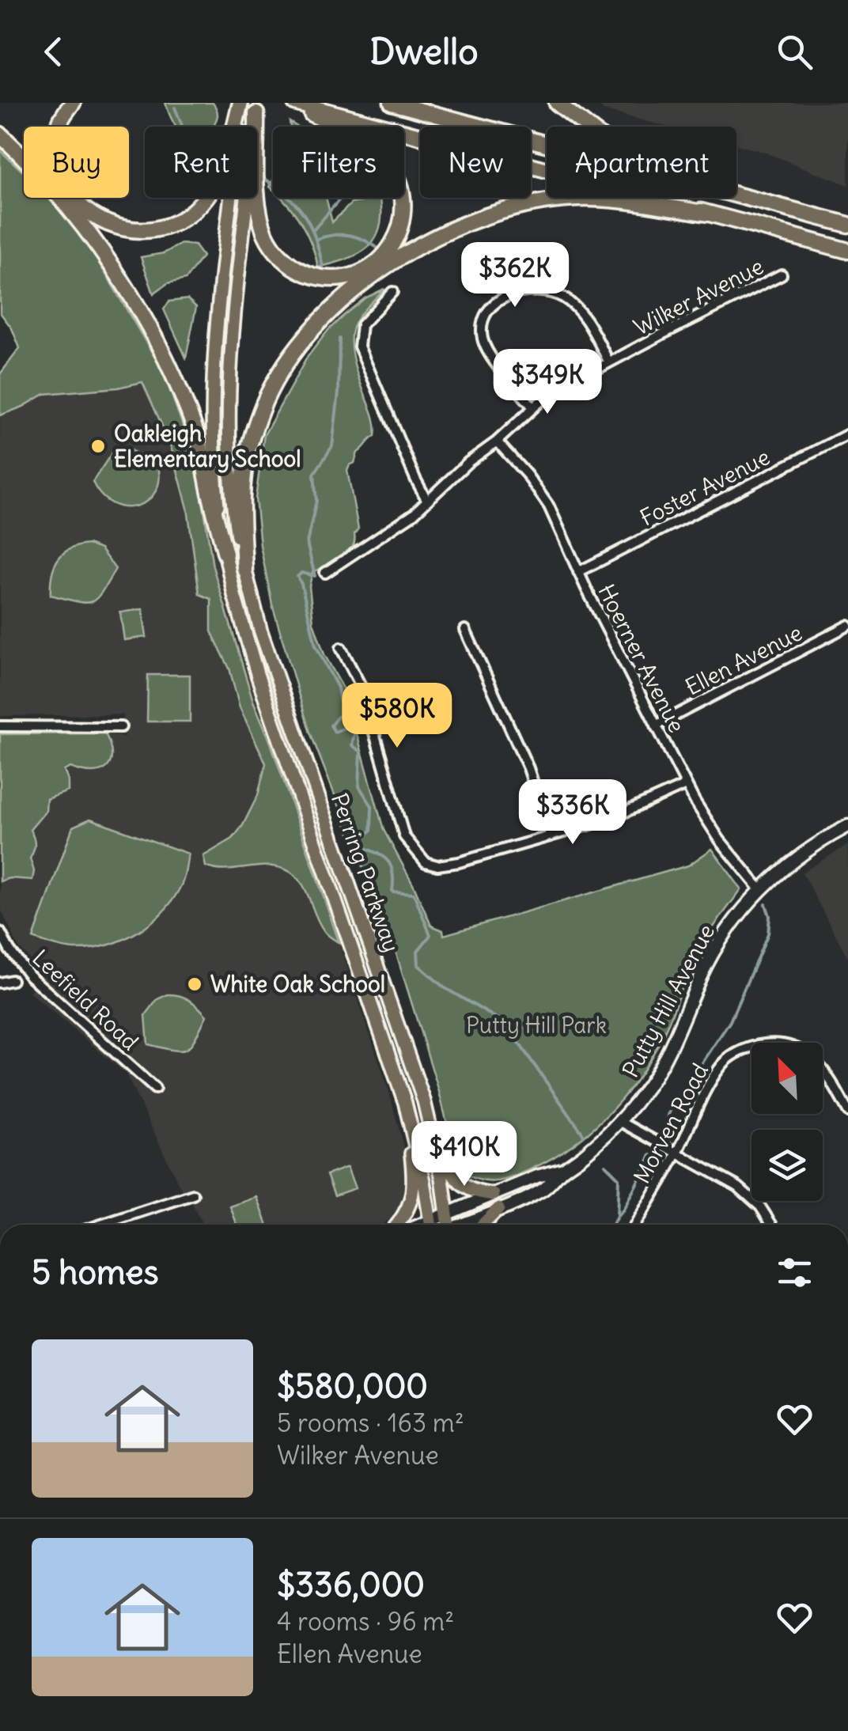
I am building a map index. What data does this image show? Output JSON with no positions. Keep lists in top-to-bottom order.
{
  "streets": {
    "main road": ["Perring Parkway", "Putty Hill Avenue"],
    "street": [
      "Wilker Avenue",
      "Foster Avenue",
      "Hoerner Avenue",
      "Ellen Avenue",
      "Leefield Road",
      "Morven Road"
    ]
  },
  "crossings": [
    ["Wilker Avenue", "Hoerner Avenue"],
    ["Foster Avenue", "Hoerner Avenue"],
    ["Hoerner Avenue", "Ellen Avenue"],
    ["Hoerner Avenue", "Putty Hill Avenue"],
    ["Perring Parkway", "Putty Hill Avenue"]
  ],
  "parks": ["Putty Hill Park"],
  "places": ["Oakleigh Elementary School", "White Oak School"],
  "north": "top left",
  "page": {
    "header": "Dwello",
    "chip": [
      "Buy",
      "Rent",
      "Filters",
      "New",
      "Apartment"
    ],
    "price": [
      "$362K",
      "$349K",
      "$580K",
      "$336K",
      "$410K"
    ],
    "heading": "5 homes",
    "list": [
      {
        "name": "$580,000",
        "note": "5 rooms · 163 m² · Wilker Avenue"
      },
      {
        "name": "$336,000",
        "note": "4 rooms · 96 m² · Ellen Avenue"
      }
    ]
  }
}
